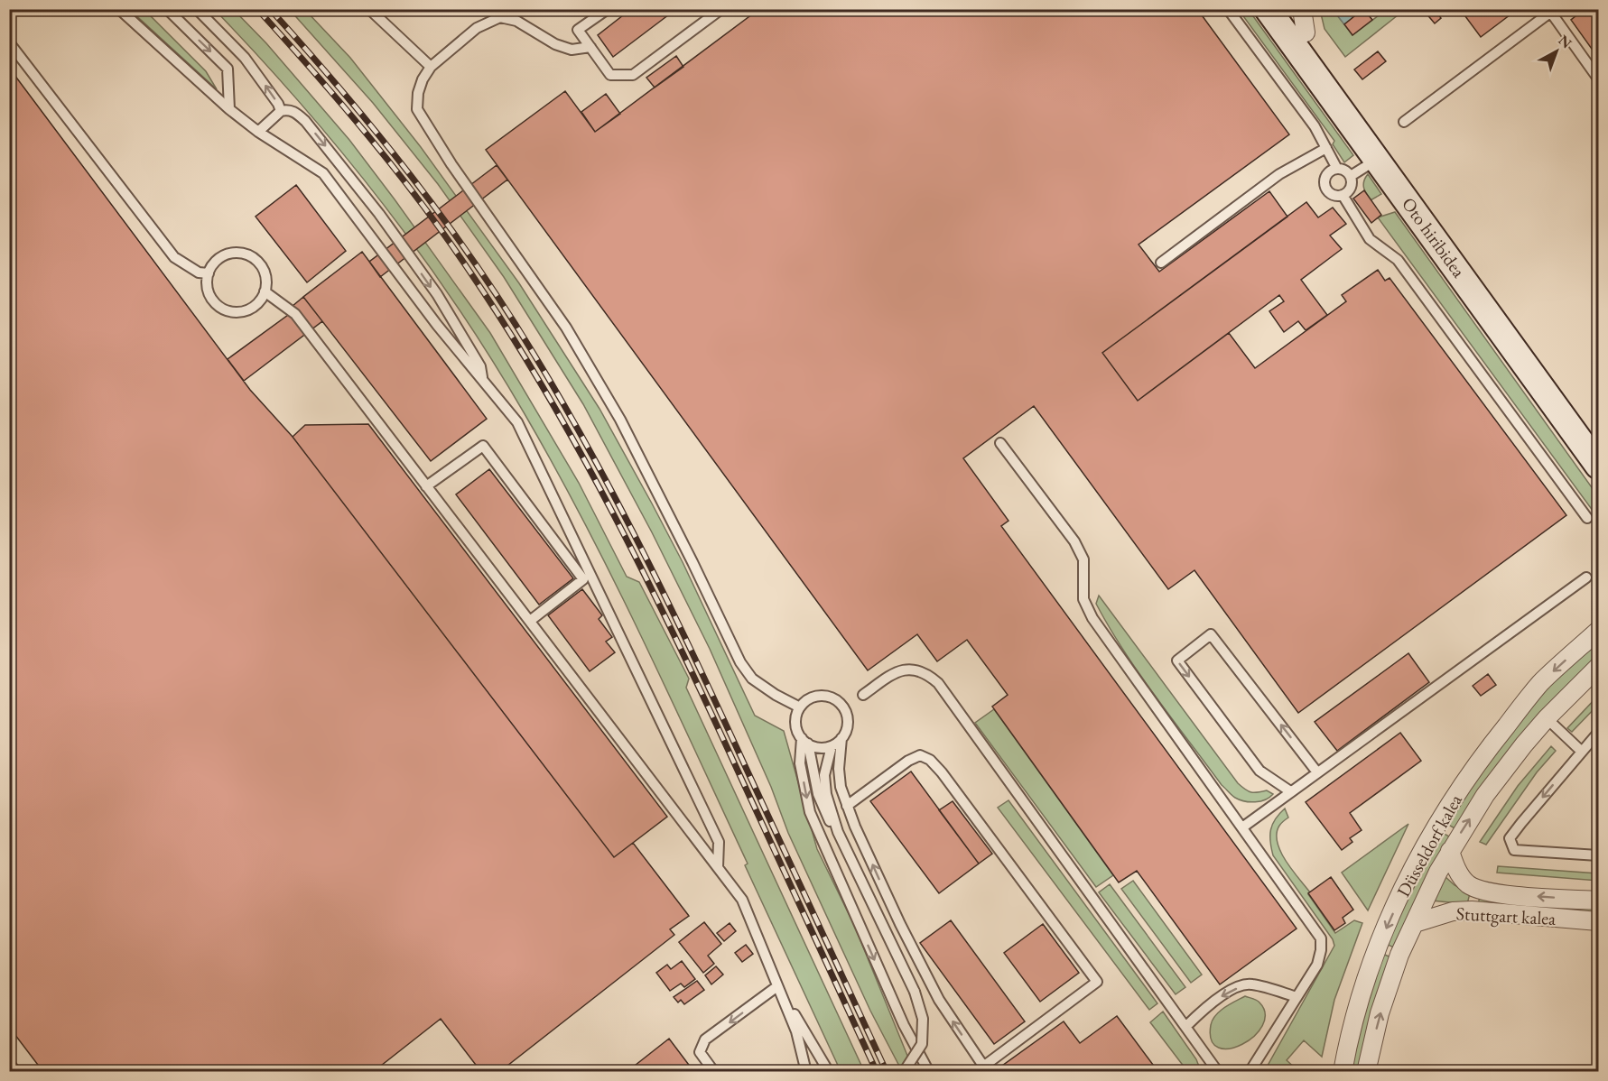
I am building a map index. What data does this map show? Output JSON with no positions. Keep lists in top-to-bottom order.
{
  "streets": {
    "street": ["Oto hiribidea", "Düsseldorf kalea", "Stuttgart kalea"]
  },
  "crossings": [
    ["Düsseldorf kalea", "Stuttgart kalea"]
  ],
  "north": "top right"
}
